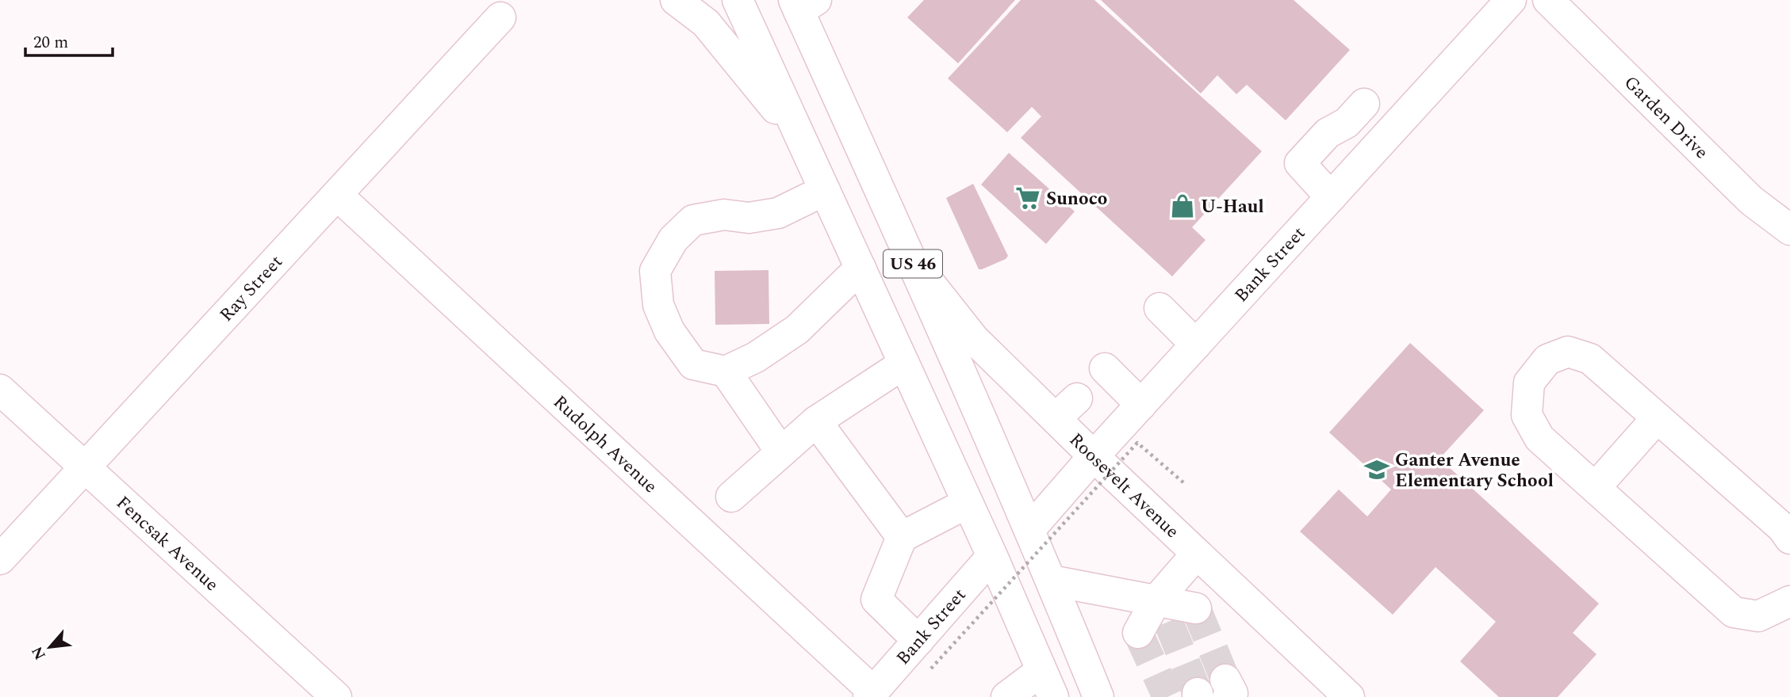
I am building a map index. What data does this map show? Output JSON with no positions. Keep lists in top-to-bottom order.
{
  "streets": {
    "main road": [
      "Garden Drive",
      "US 46",
      "Bank Street",
      "Ray Street",
      "Rudolph Avenue",
      "Roosevelt Avenue",
      "Fencsak Avenue"
    ]
  },
  "crossings": [
    ["US 46", "Bank Street"],
    ["US 46", "Roosevelt Avenue"],
    ["Bank Street", "Rudolph Avenue"],
    ["Bank Street", "Roosevelt Avenue"],
    ["Ray Street", "Rudolph Avenue"],
    ["Ray Street", "Fencsak Avenue"]
  ],
  "places": {
    "supermarket": ["Sunoco"],
    "shop": ["U-Haul"],
    "school or university": ["Ganter Avenue Elementary School"]
  },
  "scale_bar": "20 m",
  "north": "bottom left"
}
